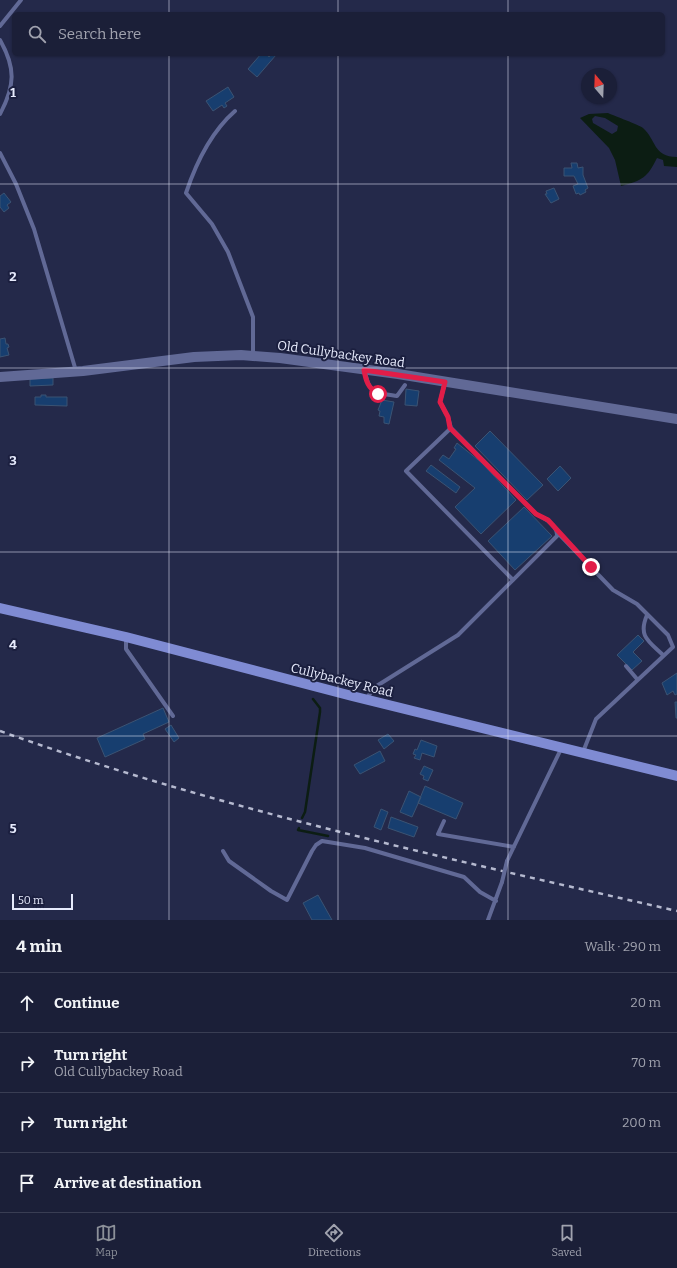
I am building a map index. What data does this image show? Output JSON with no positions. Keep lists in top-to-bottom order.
{
  "streets": {
    "main road": ["Cullybackey Road"],
    "street": ["Old Cullybackey Road"]
  },
  "scale_bar": "50 m",
  "north": "top",
  "page": {
    "search": "Search here",
    "scale": "50 m",
    "heading": ["4 min", "Walk · 290 m"],
    "list": [
      ["Continue", "20 m"],
      ["Turn right", "Old Cullybackey Road", "70 m"],
      ["Turn right", "200 m"],
      "Arrive at destination"
    ],
    "nav": ["Map", "Directions", "Saved"]
  },
  "grid": {
    "rows": [
      "1",
      "2",
      "3",
      "4",
      "5"
    ]
  }
}
